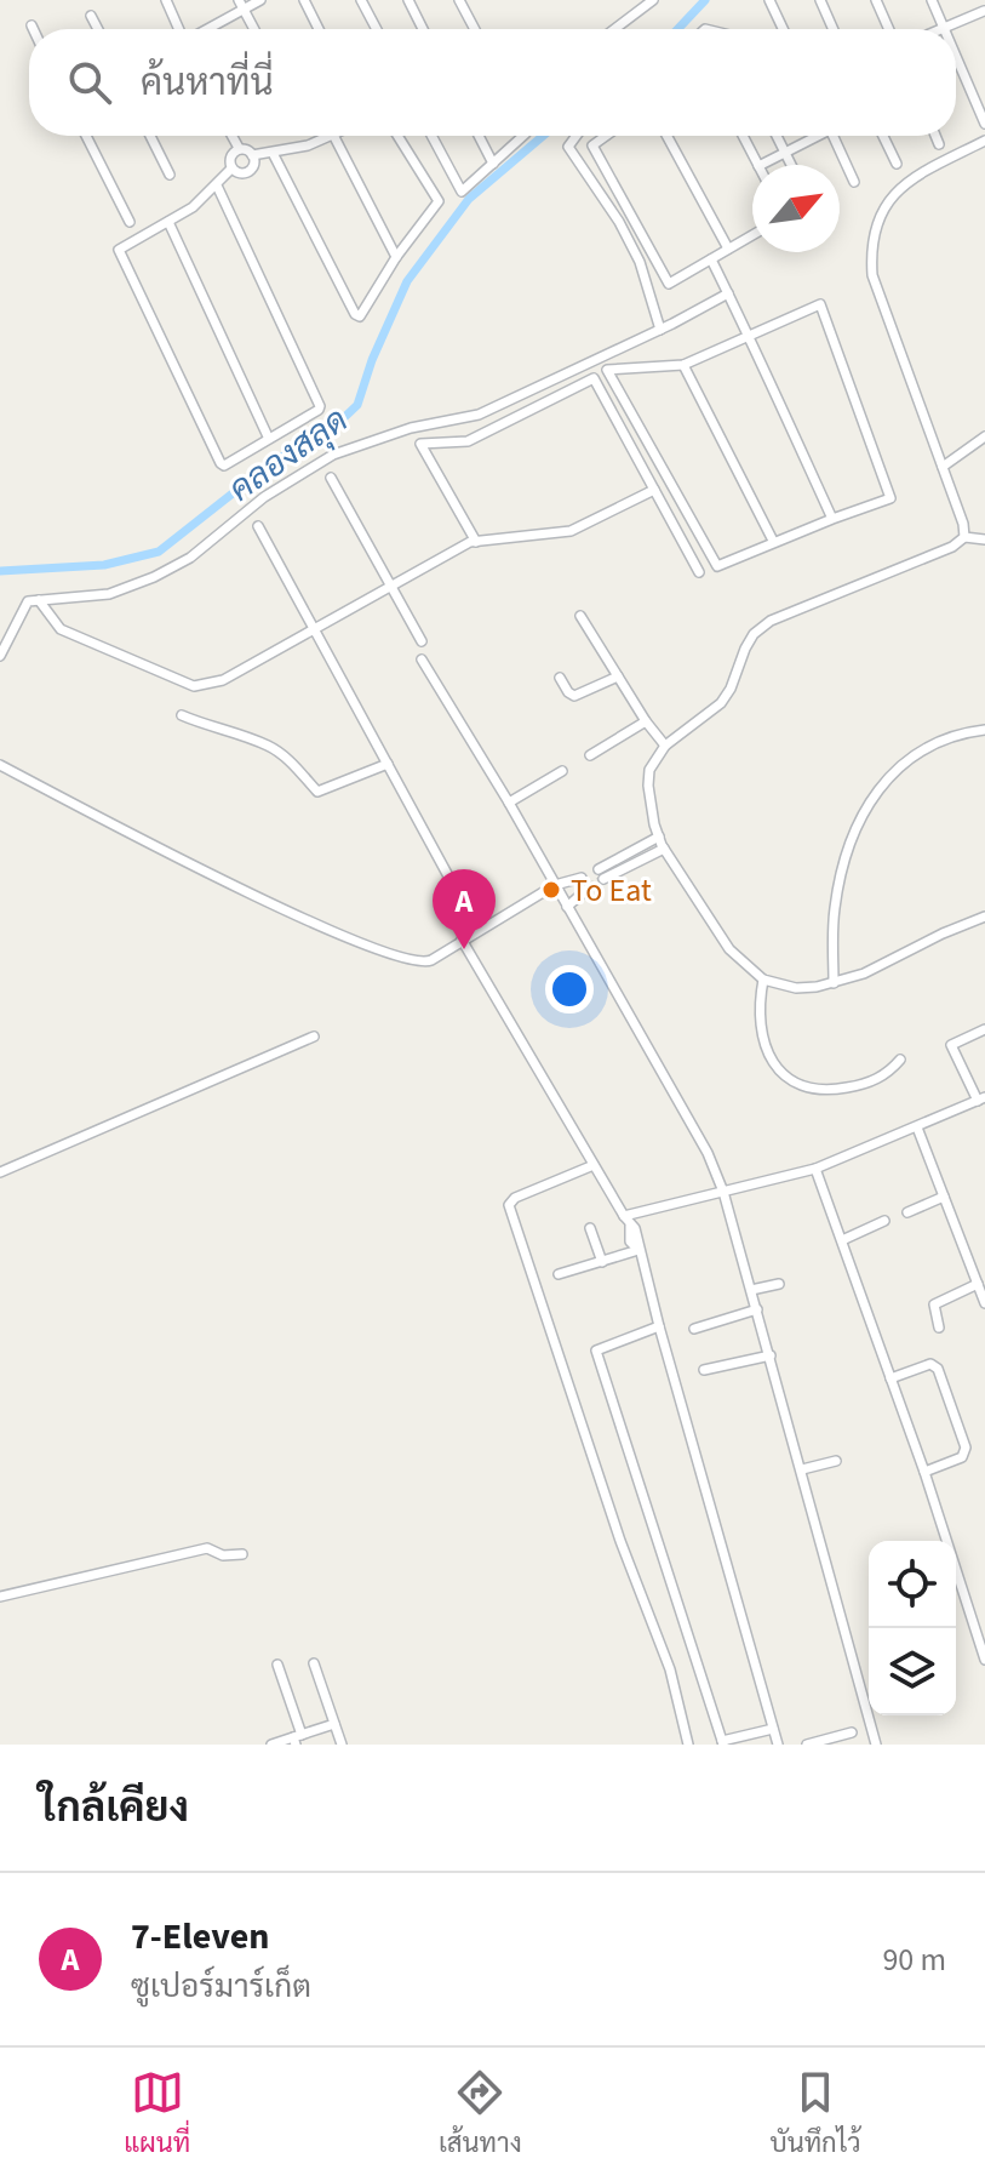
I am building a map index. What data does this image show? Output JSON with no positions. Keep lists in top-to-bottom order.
{
  "water": ["คลองสลุด"],
  "places": ["To Eat"],
  "north": "top right",
  "page": {
    "search": "ค้นหาที่นี่",
    "pins": "A",
    "heading": "ใกล้เคียง",
    "list": [
      {
        "mark": "A",
        "name": "7-Eleven",
        "note": "ซูเปอร์มาร์เก็ต",
        "value": "90 m"
      }
    ],
    "nav": ["แผนที่", "เส้นทาง", "บันทึกไว้"]
  }
}
